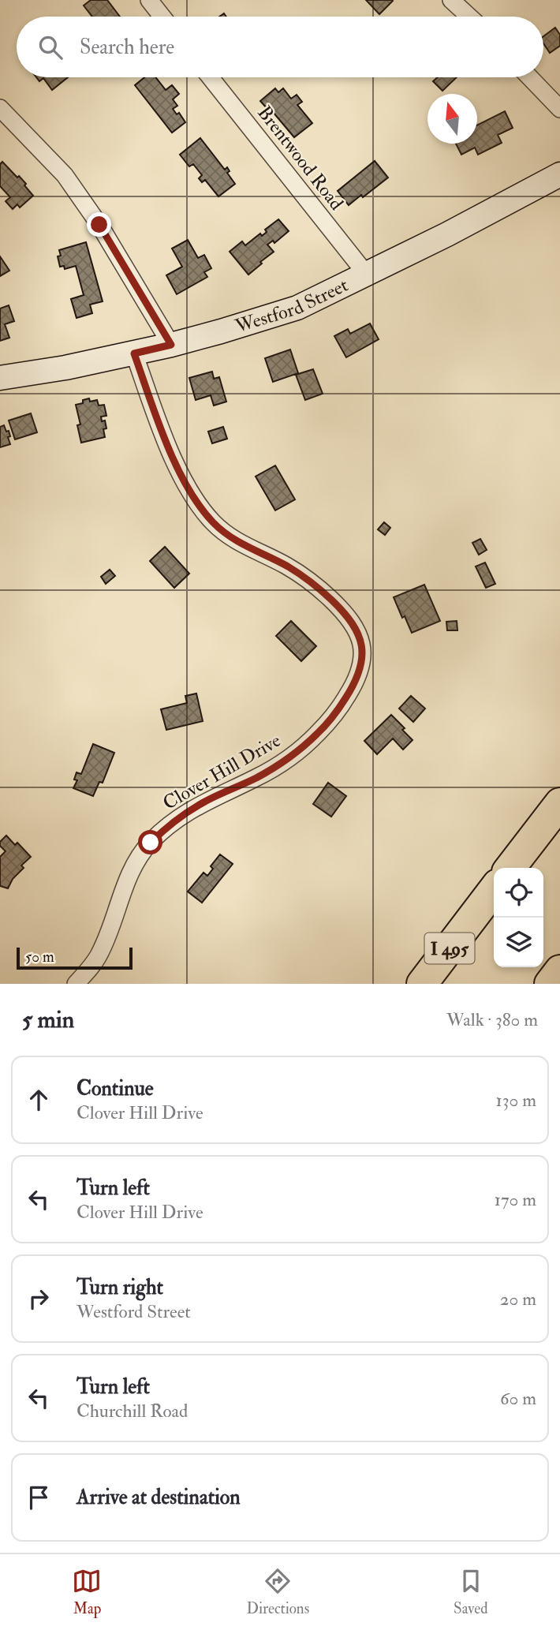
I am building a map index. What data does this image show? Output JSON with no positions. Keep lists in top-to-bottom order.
{
  "streets": {
    "highway": ["I 495"],
    "main road": ["Westford Street"],
    "street": ["Brentwood Road", "Clover Hill Drive"]
  },
  "crossings": [
    ["Brentwood Road", "Westford Street"],
    ["Westford Street", "Clover Hill Drive"]
  ],
  "scale_bar": "50 m",
  "north": "top",
  "page": {
    "search": "Search here",
    "scale": "50 m",
    "heading": ["5 min", "Walk · 380 m"],
    "list": [
      ["Continue", "Clover Hill Drive", "130 m"],
      ["Turn left", "Clover Hill Drive", "170 m"],
      ["Turn right", "Westford Street", "20 m"],
      ["Turn left", "Churchill Road", "60 m"],
      "Arrive at destination"
    ],
    "nav": ["Map", "Directions", "Saved"]
  }
}
